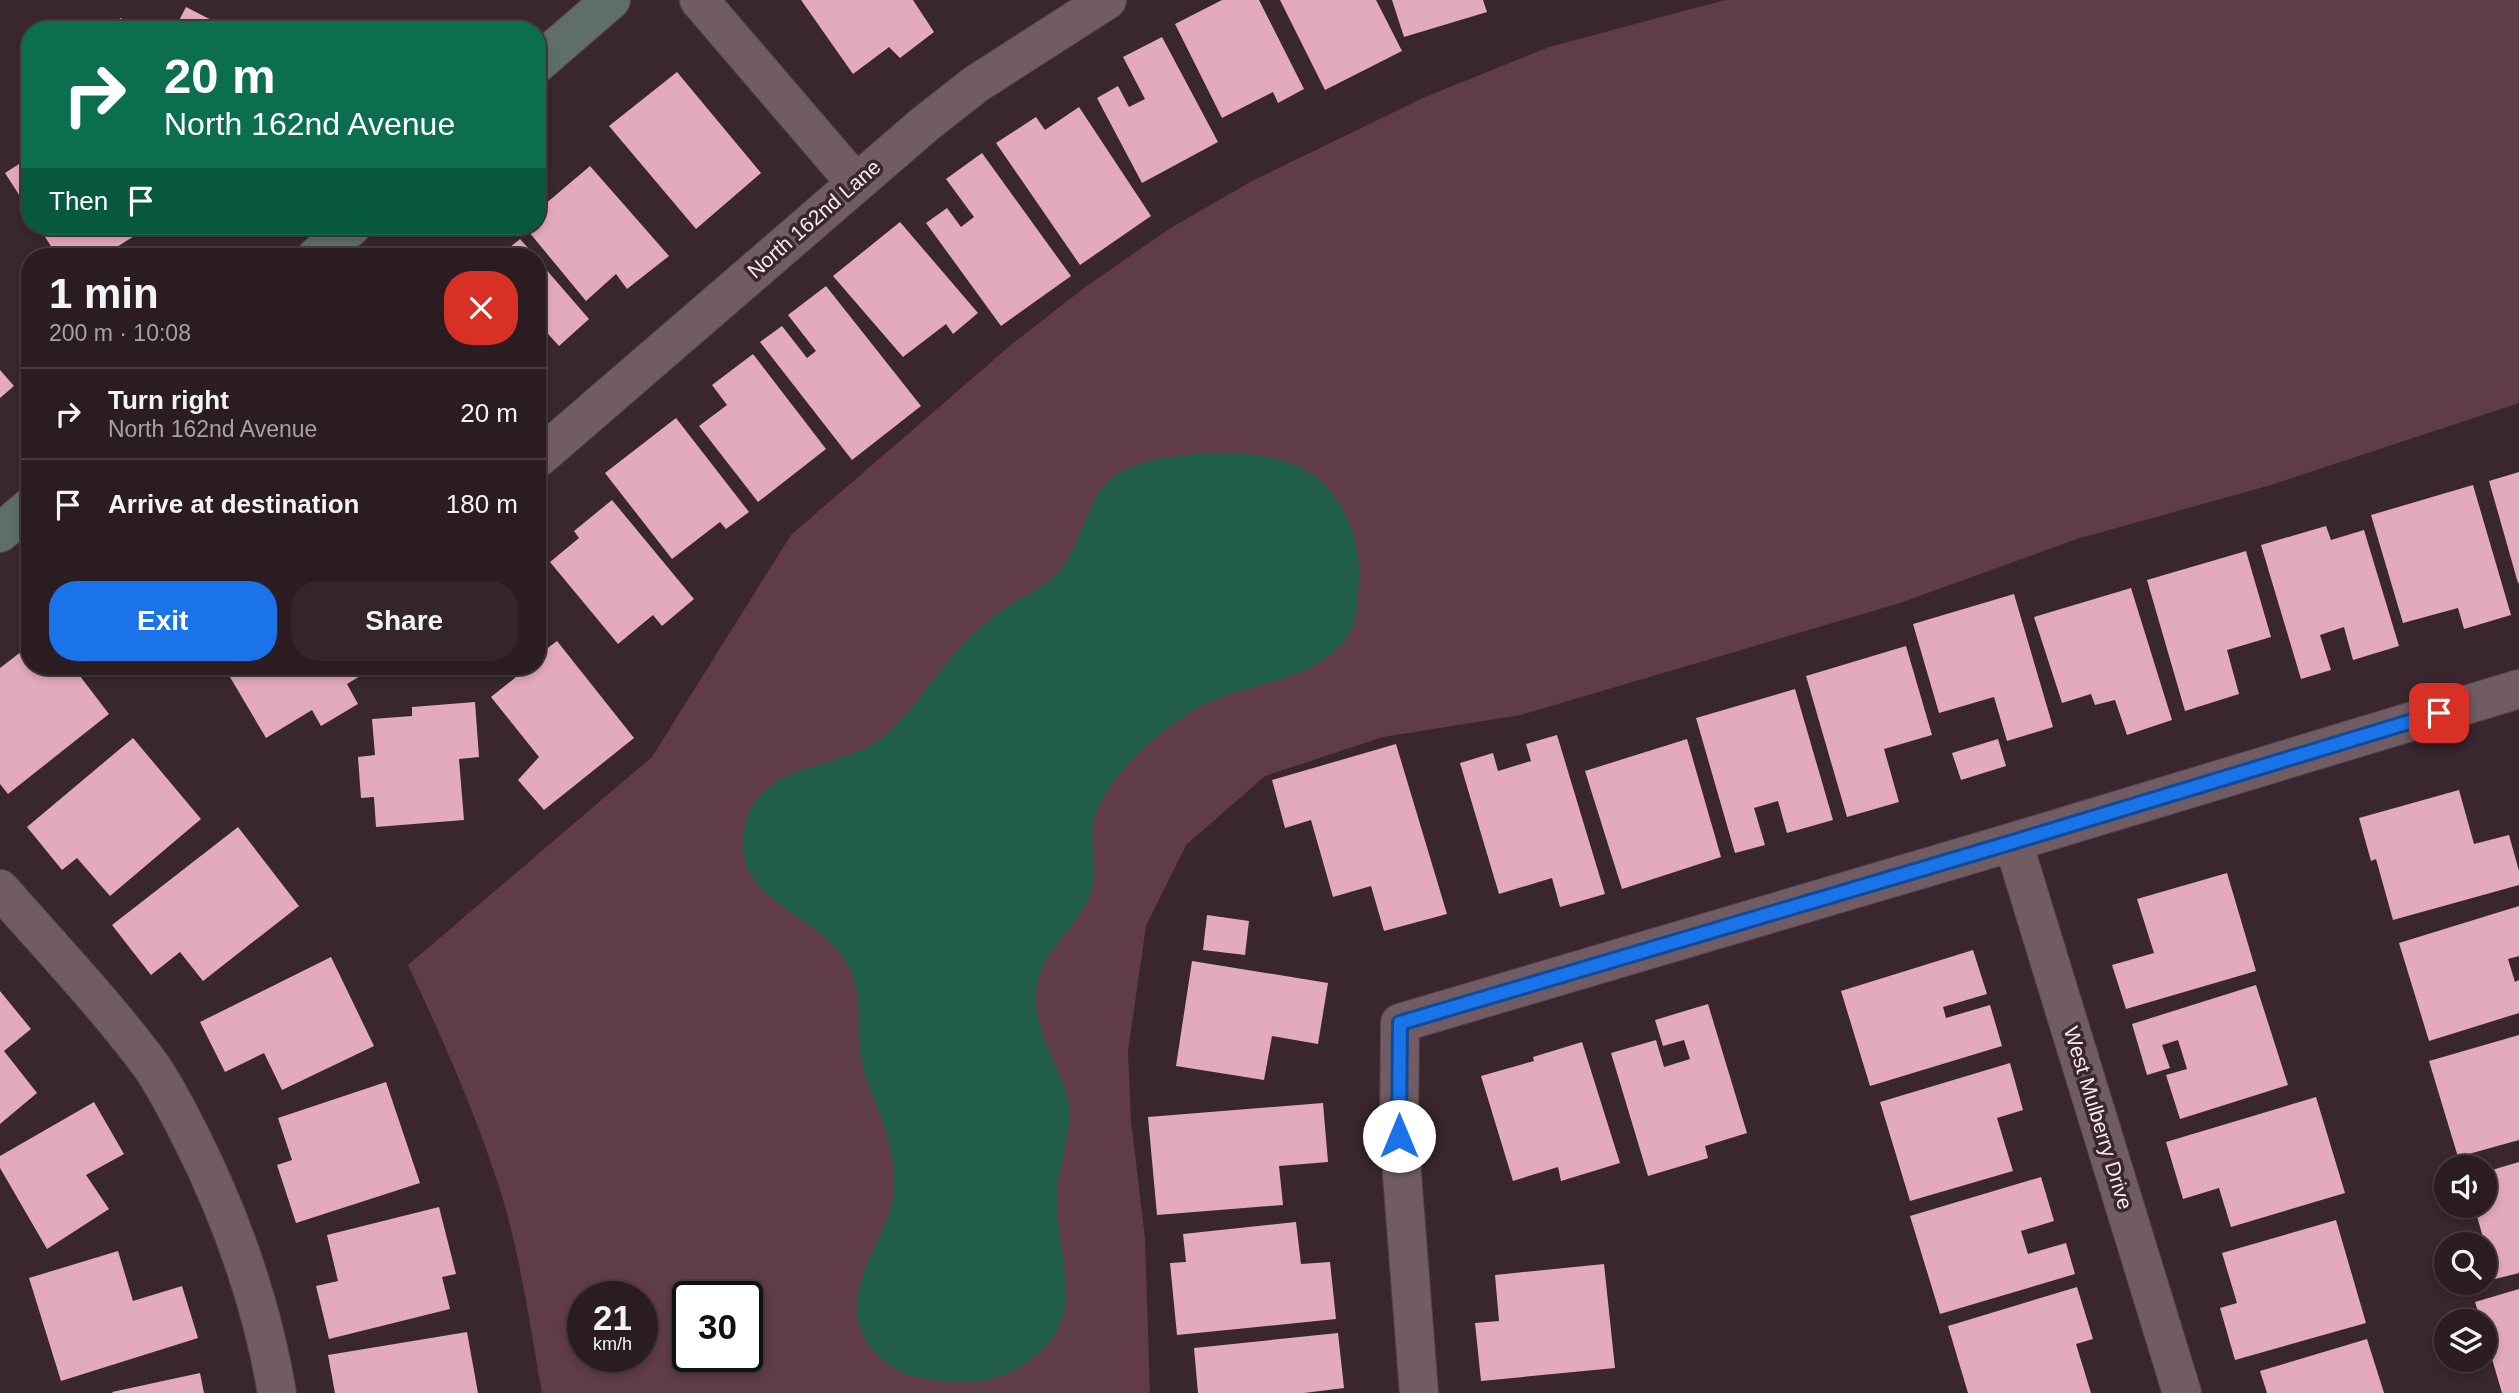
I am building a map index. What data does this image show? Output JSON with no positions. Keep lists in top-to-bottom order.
{
  "streets": {
    "street": ["North 162nd Lane", "West Mulberry Drive"]
  },
  "page": {
    "turn": ["20 m", "North 162nd Avenue"],
    "then": "Then",
    "heading": ["1 min", "200 m · 10:08"],
    "list": [
      {
        "name": "Turn right",
        "note": "North 162nd Avenue",
        "value": "20 m"
      },
      {
        "name": "Arrive at destination",
        "value": "180 m"
      }
    ],
    "buttons": ["Exit", "Share"],
    "speed": "21 km/h",
    "limit": "30"
  }
}
